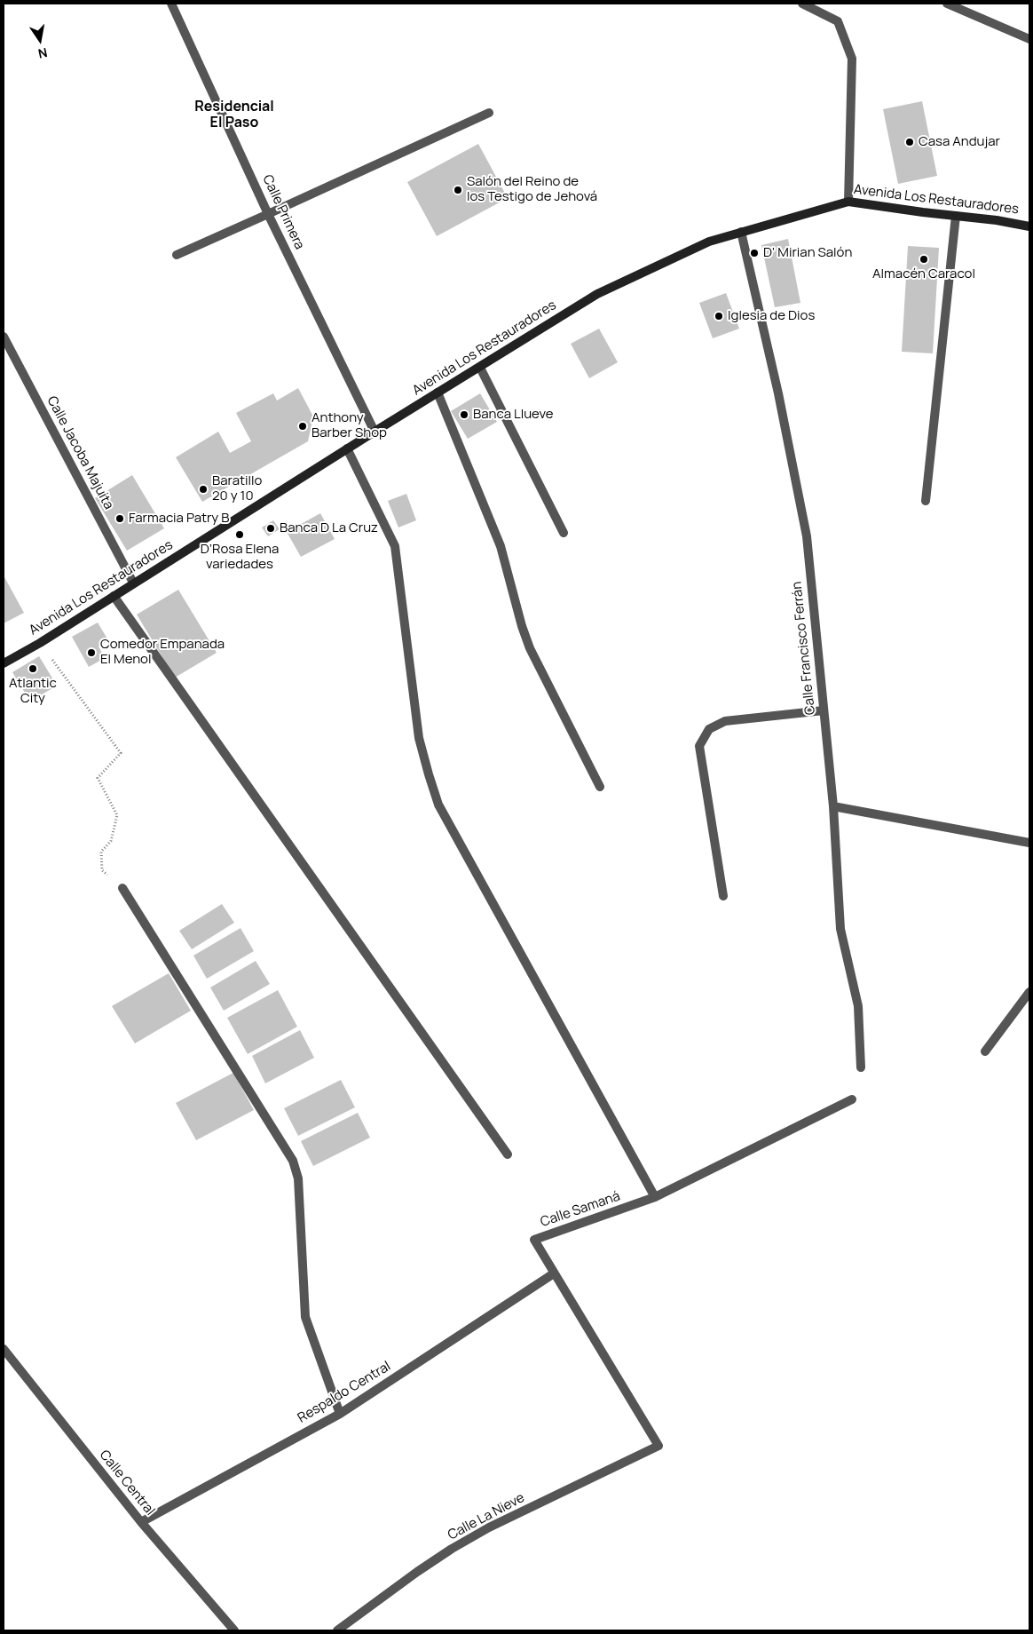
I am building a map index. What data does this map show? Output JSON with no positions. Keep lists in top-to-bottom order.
{
  "streets": {
    "street": [
      "Avenida Los Restauradores",
      "Calle Primera",
      "Calle Jacoba Majuita",
      "Calle Francisco Ferrán",
      "Calle Samaná",
      "Respaldo Central",
      "Calle Central",
      "Calle La Nieve"
    ]
  },
  "crossings": [
    ["Avenida Los Restauradores", "Calle Primera"],
    ["Avenida Los Restauradores", "Calle Jacoba Majuita"],
    ["Avenida Los Restauradores", "Calle Francisco Ferrán"],
    ["Calle Samaná", "Respaldo Central"],
    ["Calle Samaná", "Calle La Nieve"],
    ["Respaldo Central", "Calle Central"]
  ],
  "districts": ["Residencial El Paso"],
  "places": [
    "Casa Andujar",
    "Salón del Reino de los Testigo de Jehová",
    "D' Mirian Salón",
    "Almacén Caracol",
    "Iglesia de Dios",
    "Banca Llueve",
    "Anthony Barber Shop",
    "Baratillo 20 y 10",
    "Farmacia Patry B",
    "Banca D La Cruz",
    "D’Rosa Elena variedades",
    "Comedor Empanada El Menol",
    "Atlantic City"
  ],
  "north": "bottom"
}
